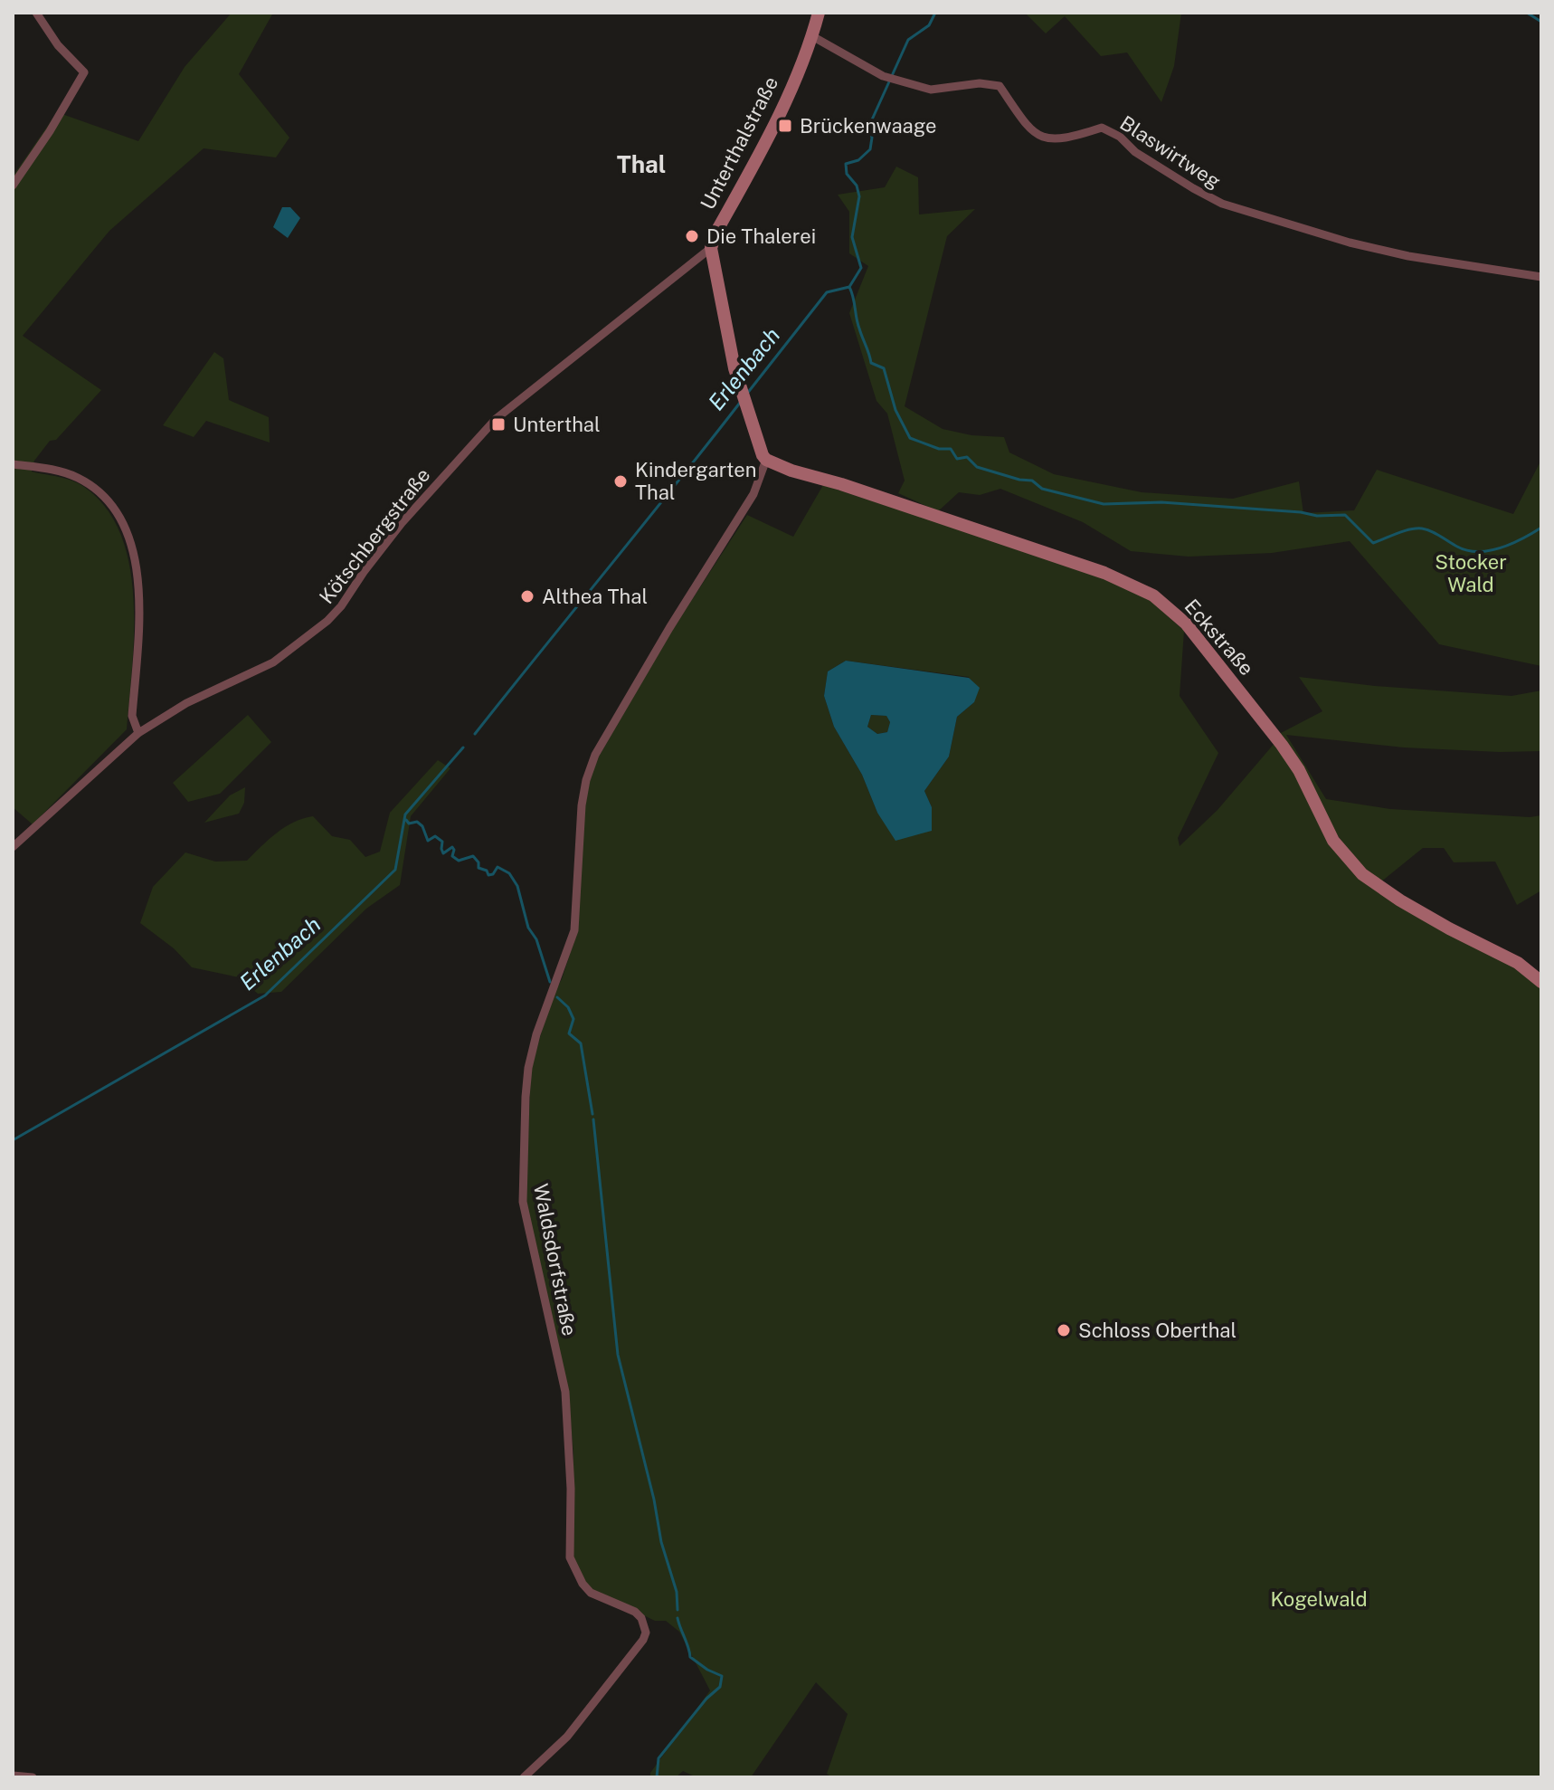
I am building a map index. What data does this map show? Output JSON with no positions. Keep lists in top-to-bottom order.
{
  "streets": {
    "street": [
      "Unterthalstraße",
      "Blaswirtweg",
      "Kötschbergstraße",
      "Eckstraße",
      "Waldsdorfstraße"
    ]
  },
  "crossings": [
    ["Unterthalstraße", "Blaswirtweg"],
    ["Unterthalstraße", "Kötschbergstraße"],
    ["Eckstraße", "Waldsdorfstraße"]
  ],
  "districts": ["Thal"],
  "water": ["Erlenbach"],
  "parks": ["Stocker Wald", "Kogelwald"],
  "places": {
    "transit": ["Brückenwaage", "Unterthal"],
    "other": [
      "Die Thalerei",
      "Kindergarten Thal",
      "Althea Thal",
      "Schloss Oberthal"
    ]
  }
}
